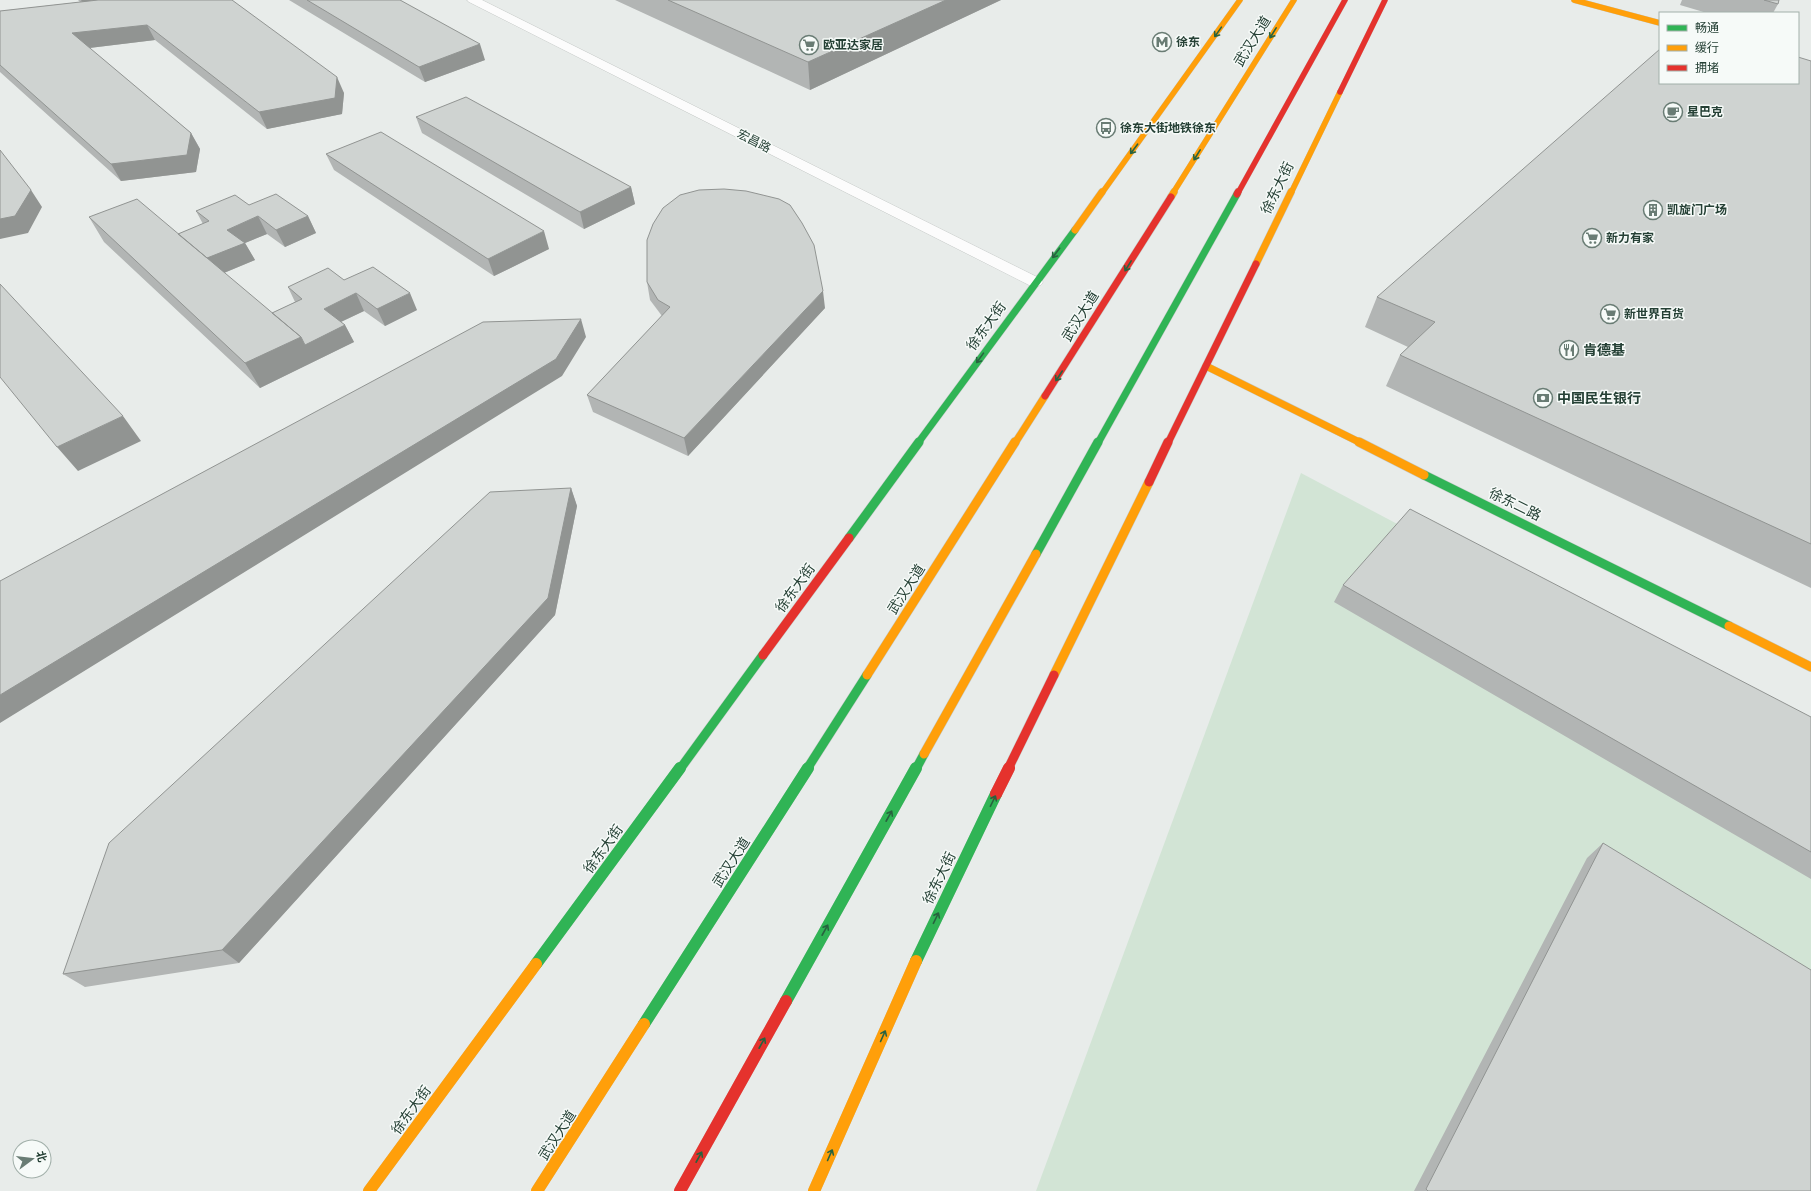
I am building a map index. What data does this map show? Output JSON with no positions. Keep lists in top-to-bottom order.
{
  "streets": {
    "main road": ["武汉大道", "徐东大街", "徐东二路"],
    "street": ["宏昌路"]
  },
  "crossings": [
    ["宏昌路", "徐东大街"],
    ["徐东大街", "徐东二路"]
  ],
  "places": {
    "metro station": ["徐东"],
    "supermarket": ["欧亚达家居", "新力有家", "新世界百货"],
    "cafe": ["星巴克"],
    "bus stop": ["徐东大街地铁徐东"],
    "building": ["凯旋门广场"],
    "restaurant": ["肯德基"],
    "bank": ["中国民生银行"]
  },
  "legend": ["畅通", "缓行", "拥堵"],
  "north": "right"
}
